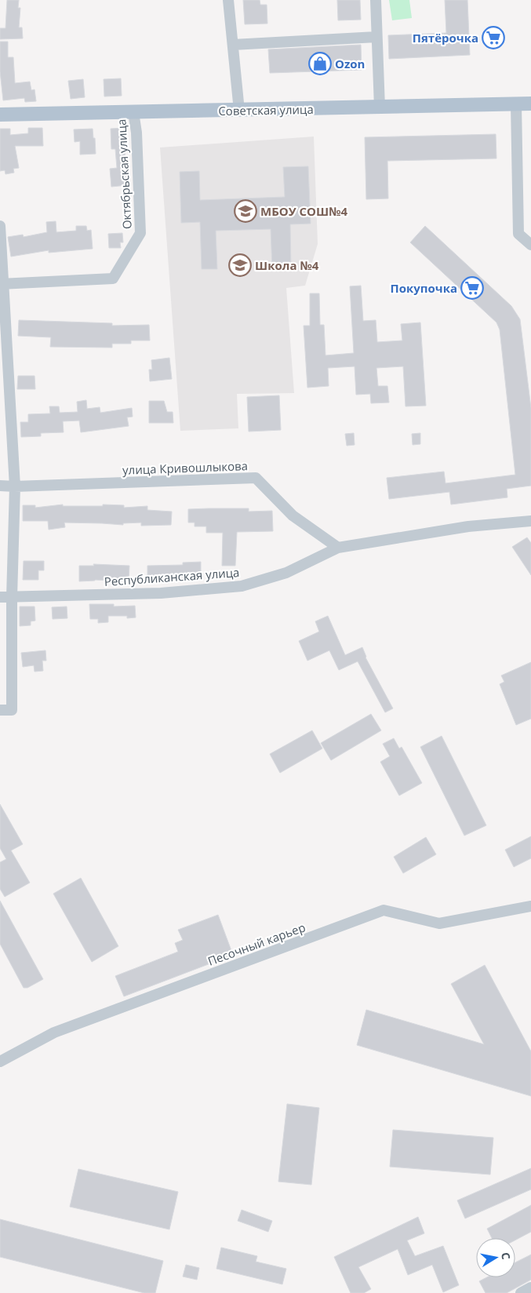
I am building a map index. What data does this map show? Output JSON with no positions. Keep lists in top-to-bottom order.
{
  "streets": {
    "main road": ["Советская улица"],
    "street": [
      "Октябрьская улица",
      "улица Кривошлыкова",
      "Республиканская улица",
      "Песочный карьер"
    ]
  },
  "crossings": [
    ["Советская улица", "Октябрьская улица"],
    ["улица Кривошлыкова", "Республиканская улица"]
  ],
  "places": {
    "supermarket": ["Пятёрочка", "Покупочка"],
    "shop": ["Ozon"],
    "school or university": ["МБОУ СОШ№4", "Школа №4"]
  },
  "north": "right"
}
